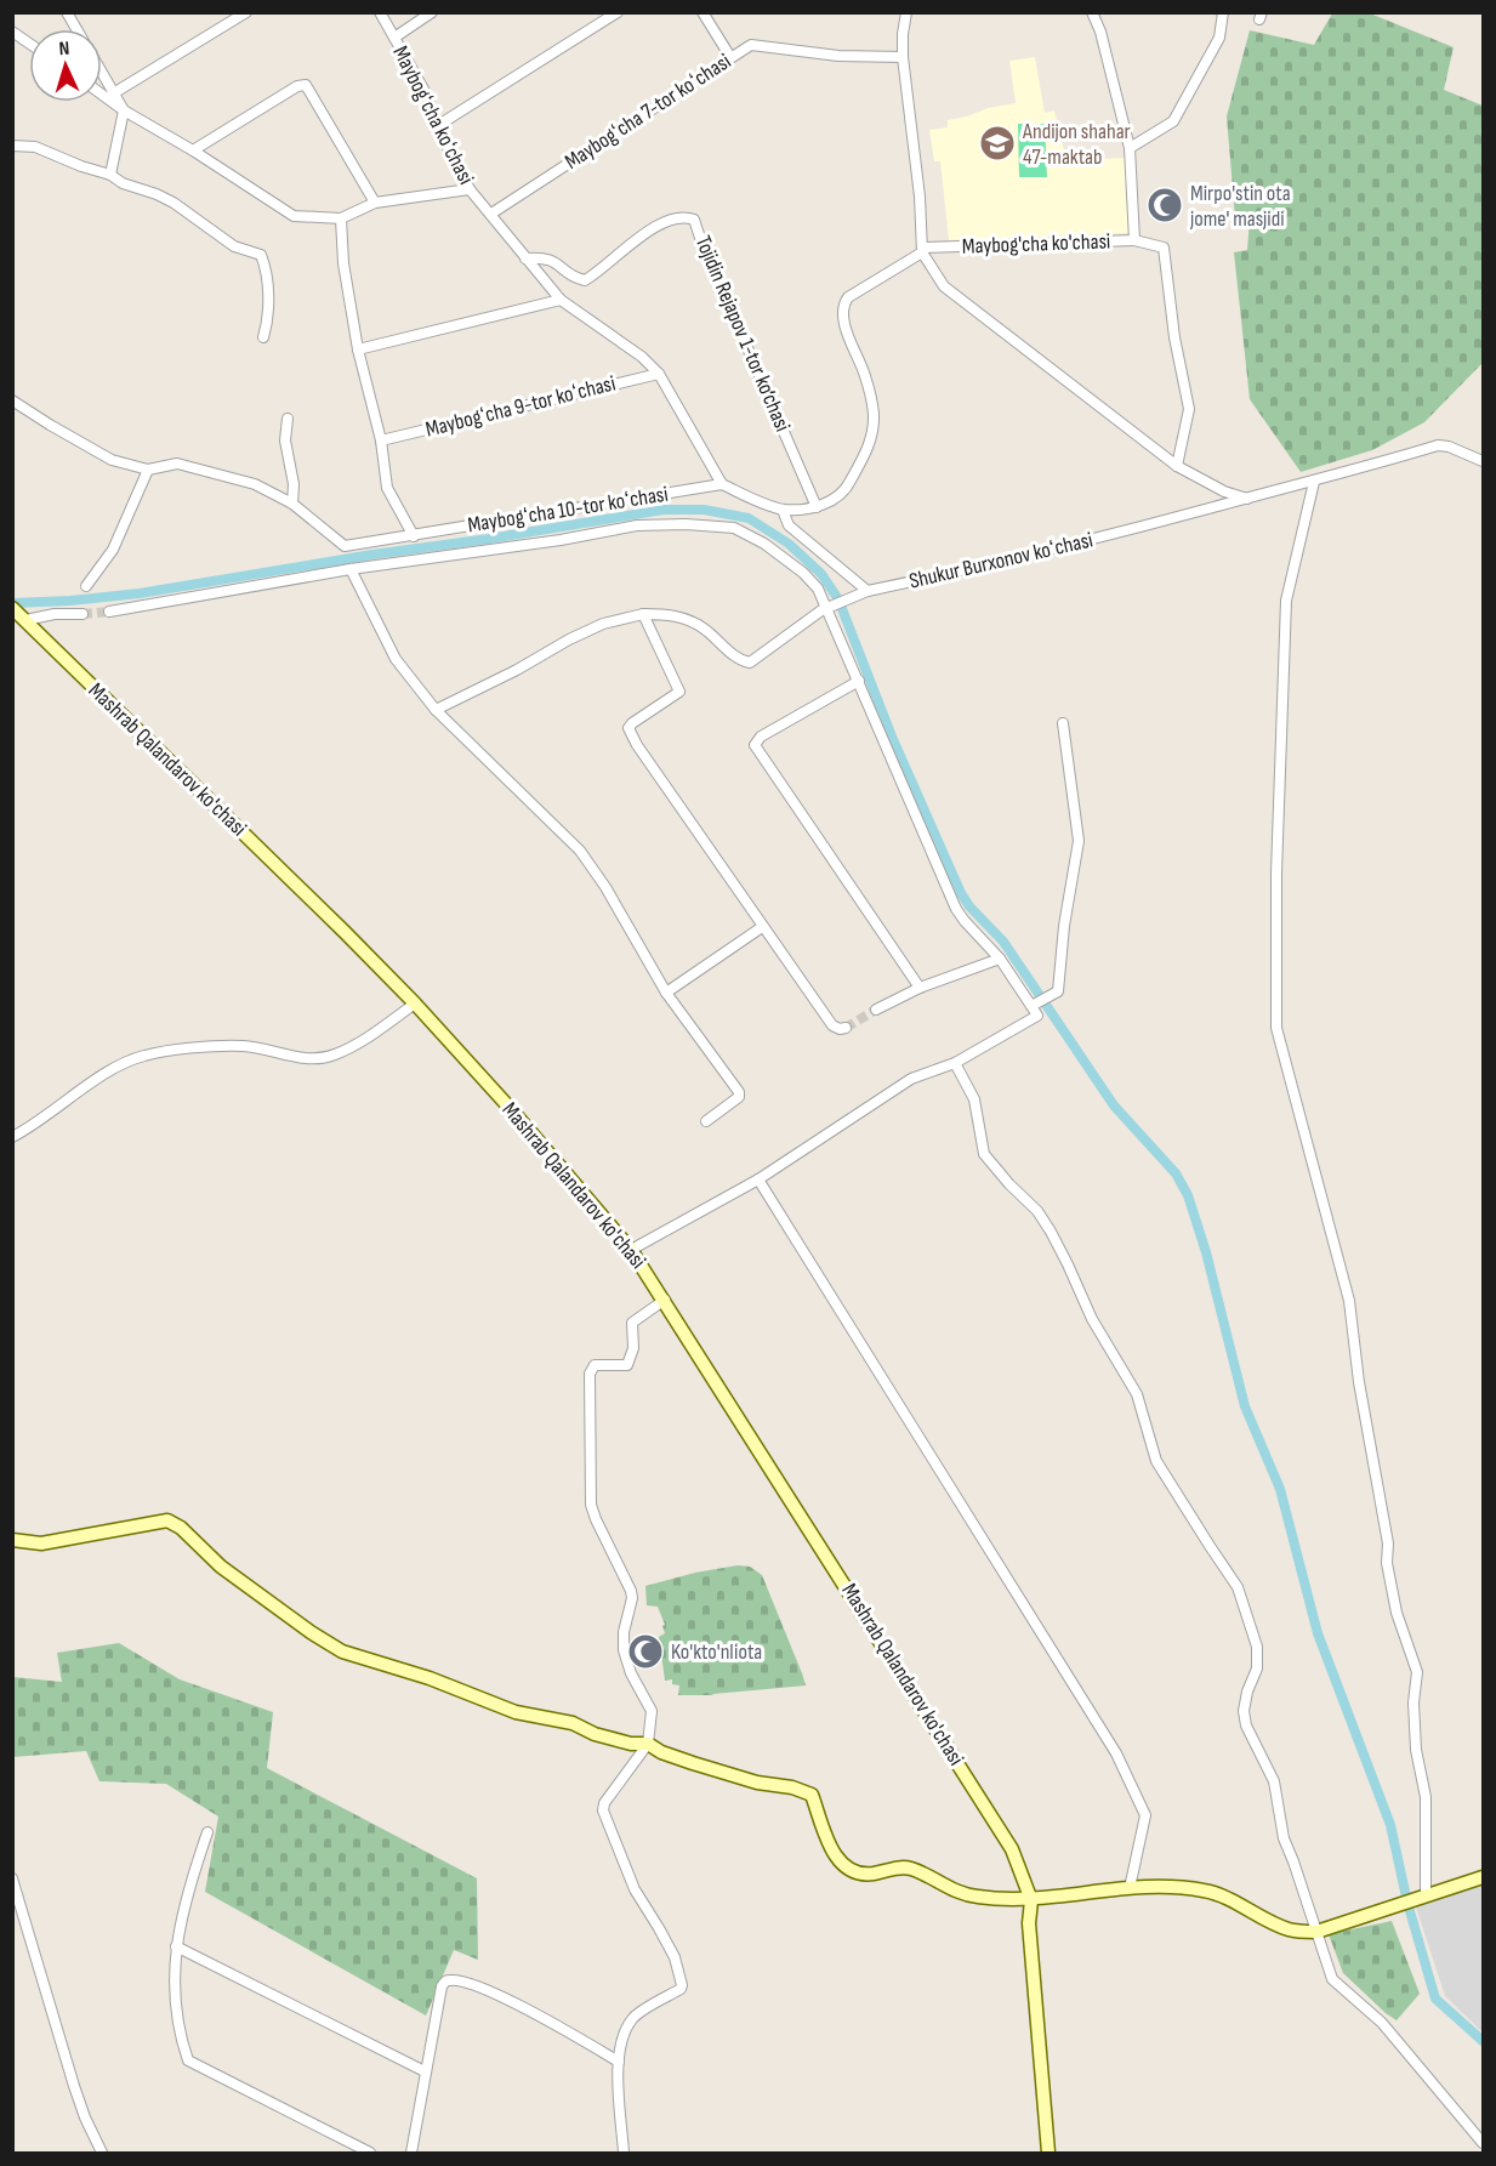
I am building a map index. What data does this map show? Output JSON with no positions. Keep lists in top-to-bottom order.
{
  "streets": {
    "main road": ["Mashrab Qalandarov ko'chasi"],
    "street": [
      "Maybogʻcha 7-tor koʻchasi",
      "Maybogʻcha koʻchasi",
      "Maybog'cha ko'chasi",
      "Tojidin Rejapov 1-tor ko‘chasi",
      "Maybogʻcha 9-tor koʻchasi",
      "Maybogʻcha 10-tor koʻchasi",
      "Shukur Burxonov koʻchasi"
    ]
  },
  "crossings": [
    ["Maybogʻcha 7-tor koʻchasi", "Maybogʻcha koʻchasi"],
    ["Maybogʻcha koʻchasi", "Tojidin Rejapov 1-tor ko‘chasi"],
    ["Maybogʻcha koʻchasi", "Maybogʻcha 9-tor koʻchasi"],
    ["Maybogʻcha koʻchasi", "Maybogʻcha 10-tor koʻchasi"],
    ["Maybog'cha ko'chasi", "Shukur Burxonov koʻchasi"]
  ],
  "places": {
    "school or university": ["Andijon shahar 47-maktab"],
    "mosque": ["Mirpo'stin ota jome' masjidi", "Ko'kto'nliota"]
  },
  "north": "top"
}
